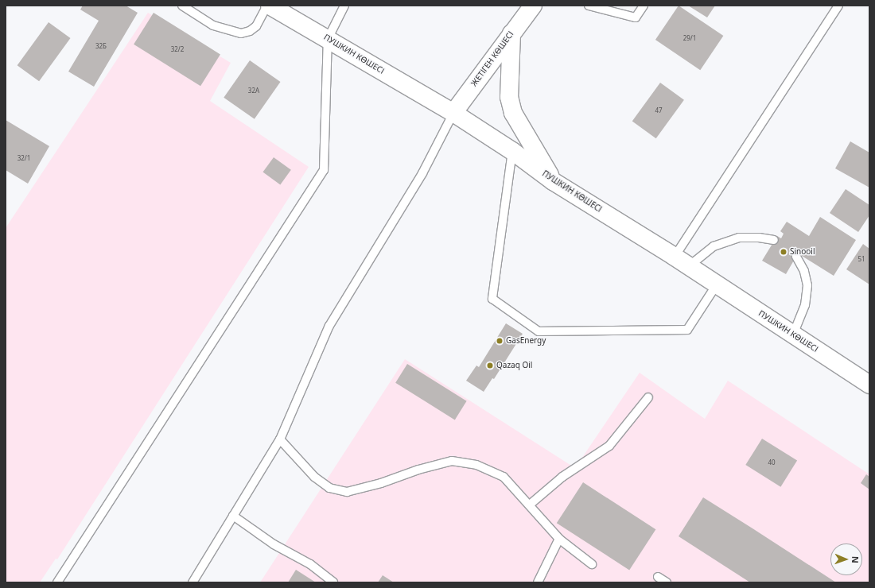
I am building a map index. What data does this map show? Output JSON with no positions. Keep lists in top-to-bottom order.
{
  "streets": {
    "main road": ["ПУШКИН КӨШЕСІ", "ЖЕТІГЕН КӨШЕСІ"]
  },
  "crossings": [
    ["ПУШКИН КӨШЕСІ", "ЖЕТІГЕН КӨШЕСІ"]
  ],
  "places": ["Sinooil", "GasEnergy", "Qazaq Oil"],
  "house_numbers": [
    "29/1",
    "32Б",
    "32/2",
    "32А",
    "47",
    "32/1",
    "51",
    "40"
  ],
  "north": "right"
}
